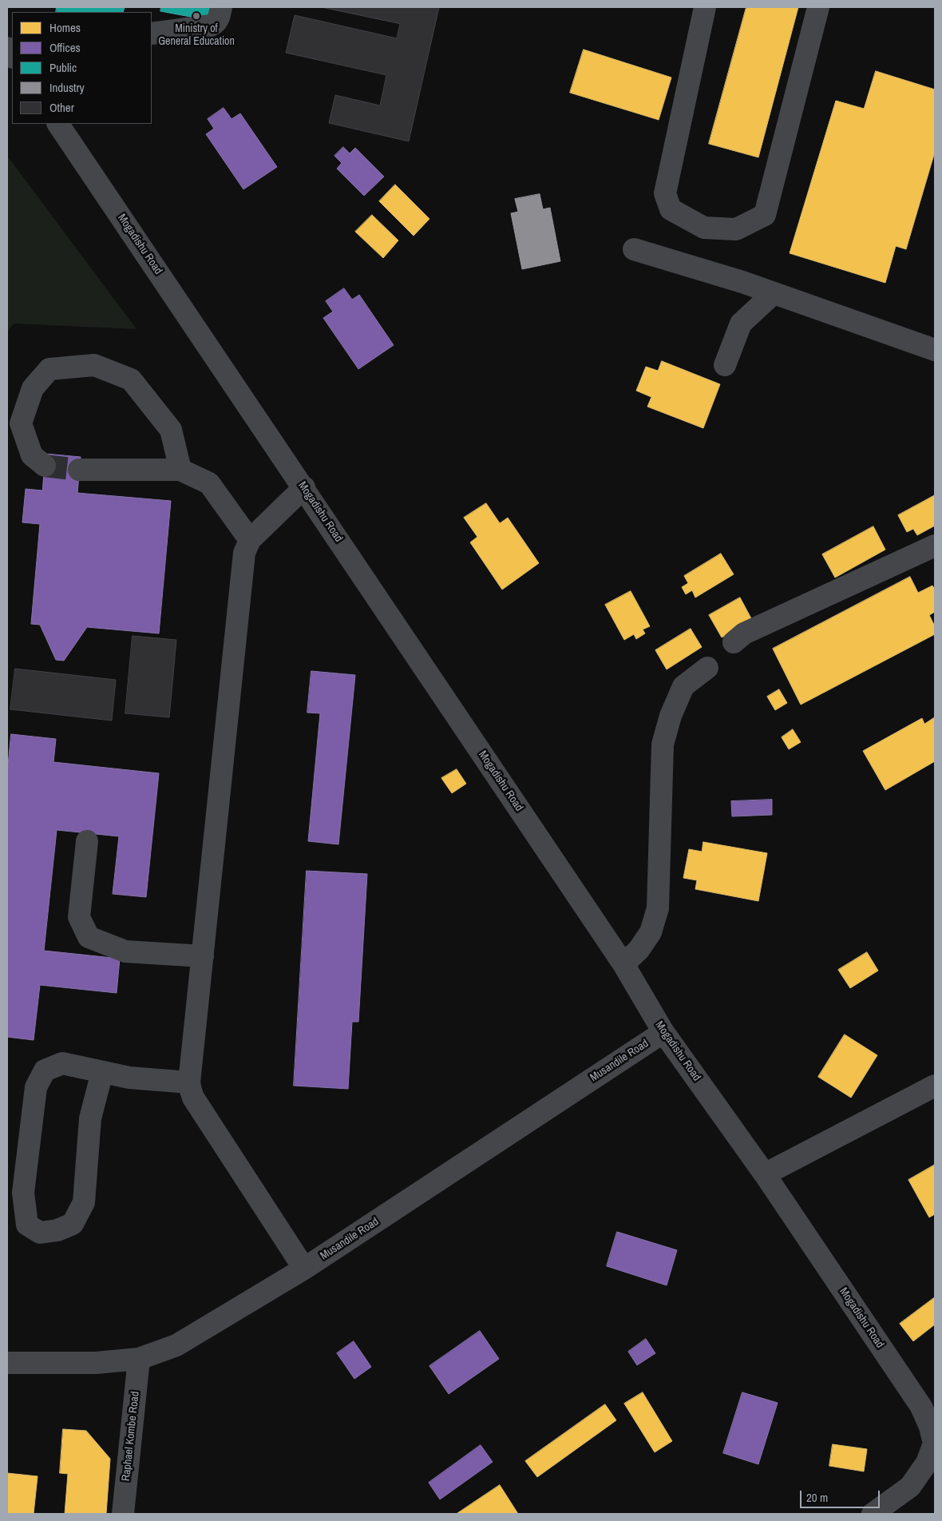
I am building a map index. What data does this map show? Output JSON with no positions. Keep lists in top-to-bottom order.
{
  "streets": {
    "street": ["Mogadishu Road", "Musandile Road", "Raphael Kombe Road"]
  },
  "crossings": [
    ["Mogadishu Road", "Musandile Road"],
    ["Musandile Road", "Raphael Kombe Road"]
  ],
  "places": ["Ministry of General Education"],
  "legend": [
    "Homes",
    "Offices",
    "Public",
    "Industry",
    "Other"
  ],
  "scale_bar": "20 m"
}
